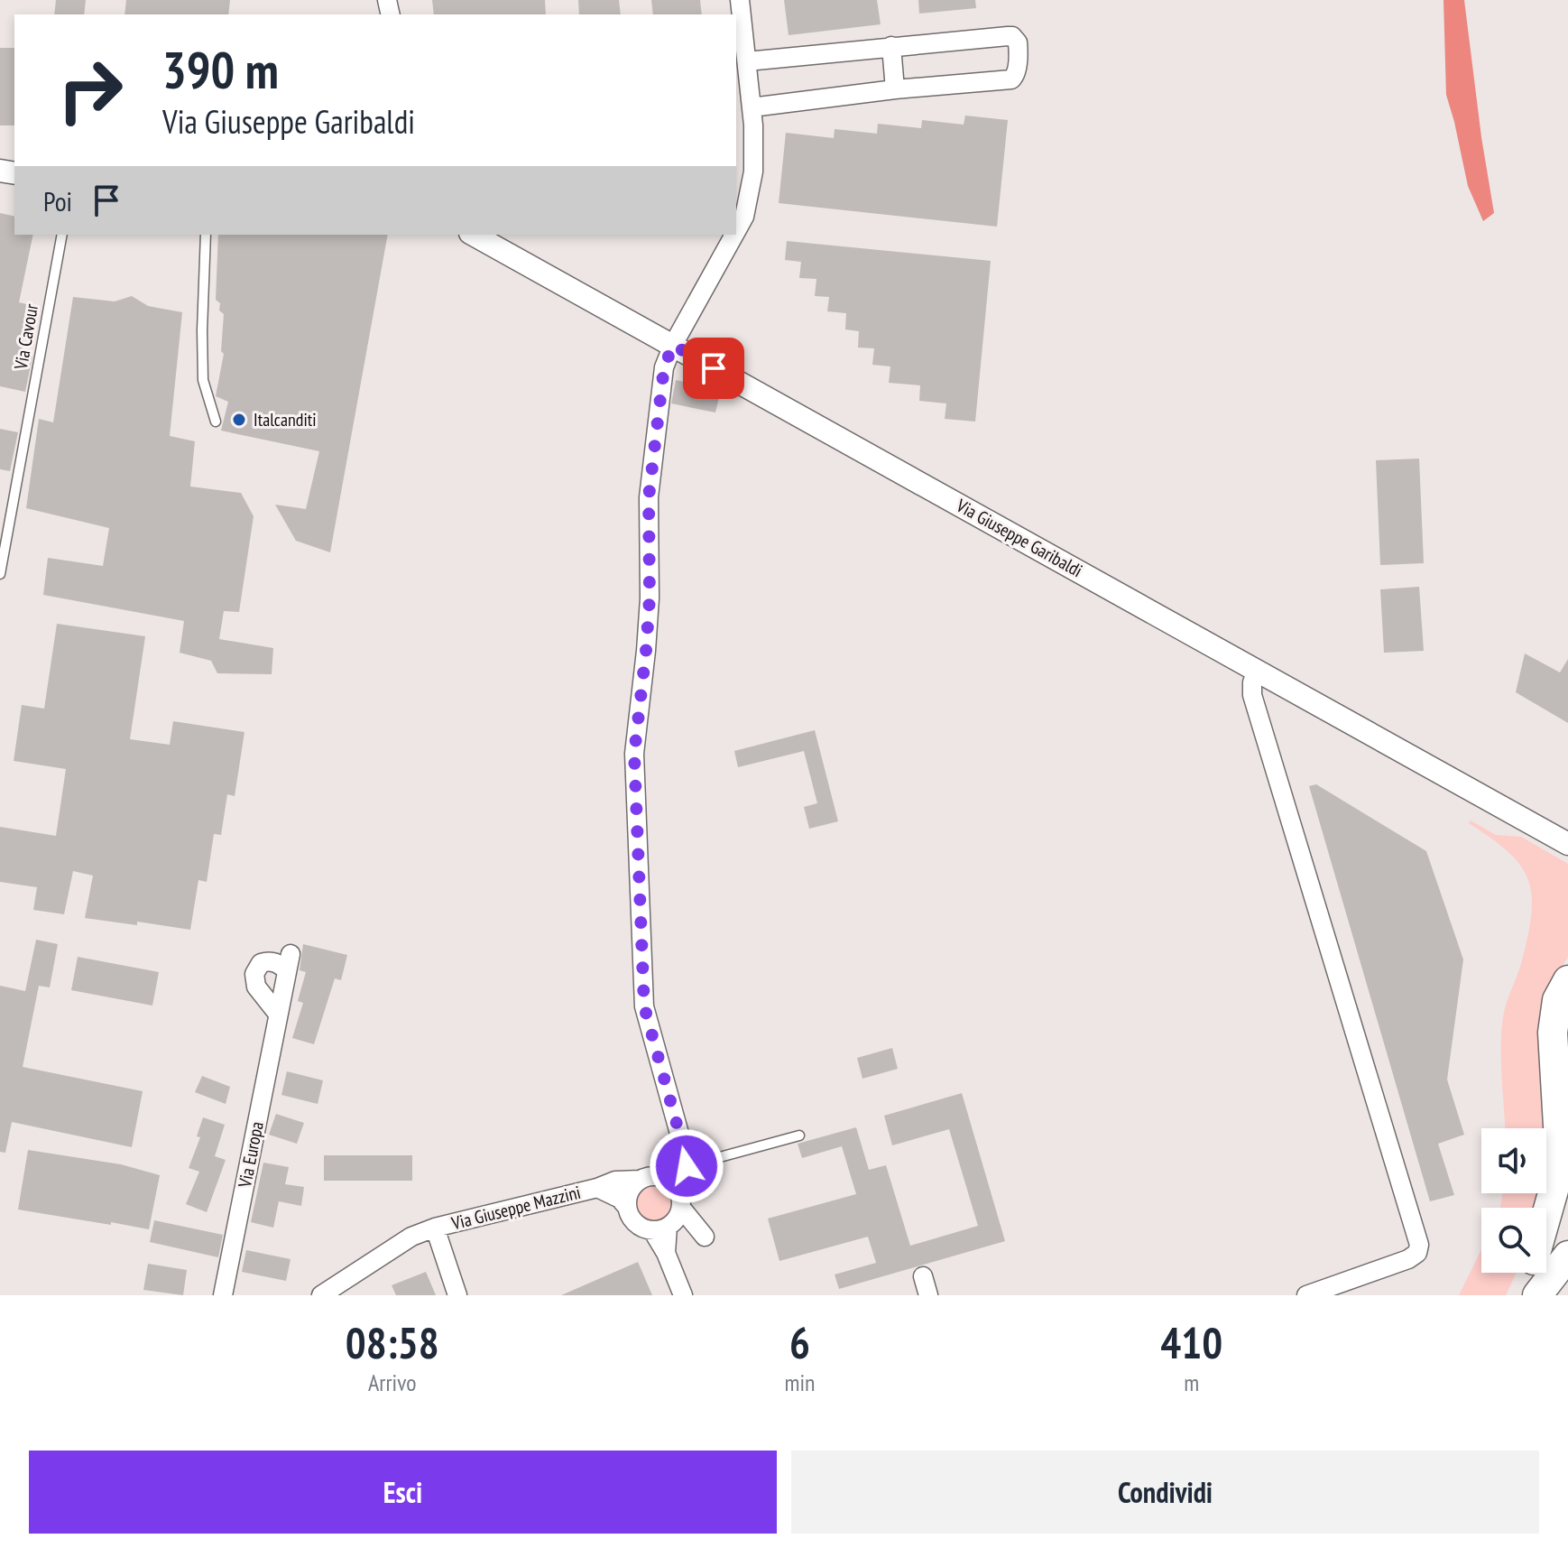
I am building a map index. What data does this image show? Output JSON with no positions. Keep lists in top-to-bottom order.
{
  "streets": {
    "street": ["Via Giuseppe Garibaldi", "Via Europa", "Via Giuseppe Mazzini"],
    "lane": ["Via Cavour"]
  },
  "places": ["Italcanditi"],
  "page": {
    "turn": ["390 m", "Via Giuseppe Garibaldi"],
    "then": "Poi",
    "eta": [
      "08:58",
      "Arrivo",
      "6",
      "min",
      "410",
      "m"
    ],
    "buttons": ["Esci", "Condividi"]
  }
}
